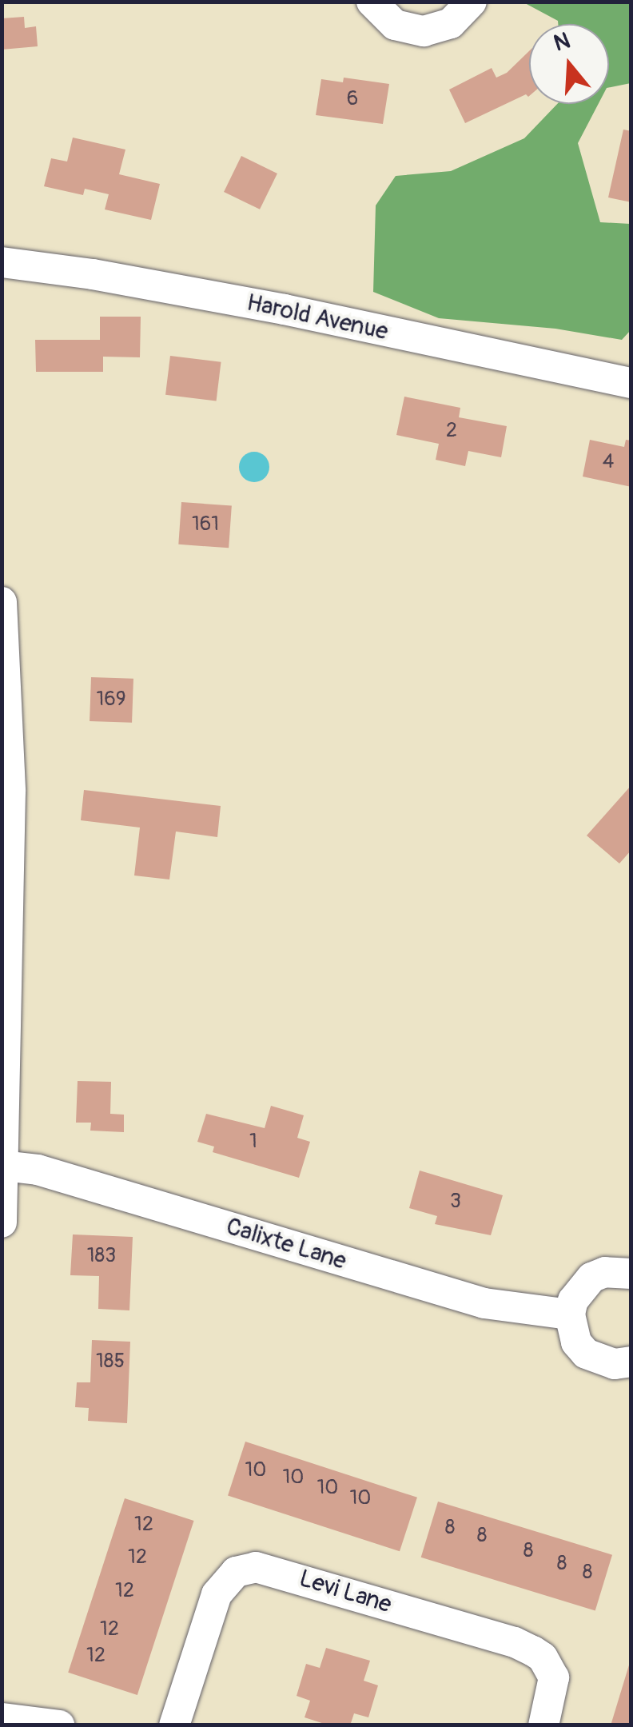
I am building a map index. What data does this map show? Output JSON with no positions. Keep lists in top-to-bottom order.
{
  "streets": {
    "street": ["Harold Avenue", "Calixte Lane", "Levi Lane"]
  },
  "house_numbers": [
    "6",
    "2",
    "4",
    "161",
    "169",
    "1",
    "3",
    "183",
    "185",
    "10",
    "10",
    "10",
    "10",
    "12",
    "8",
    "8",
    "8",
    "12",
    "8",
    "8",
    "12",
    "12",
    "12"
  ],
  "north": "top"
}
